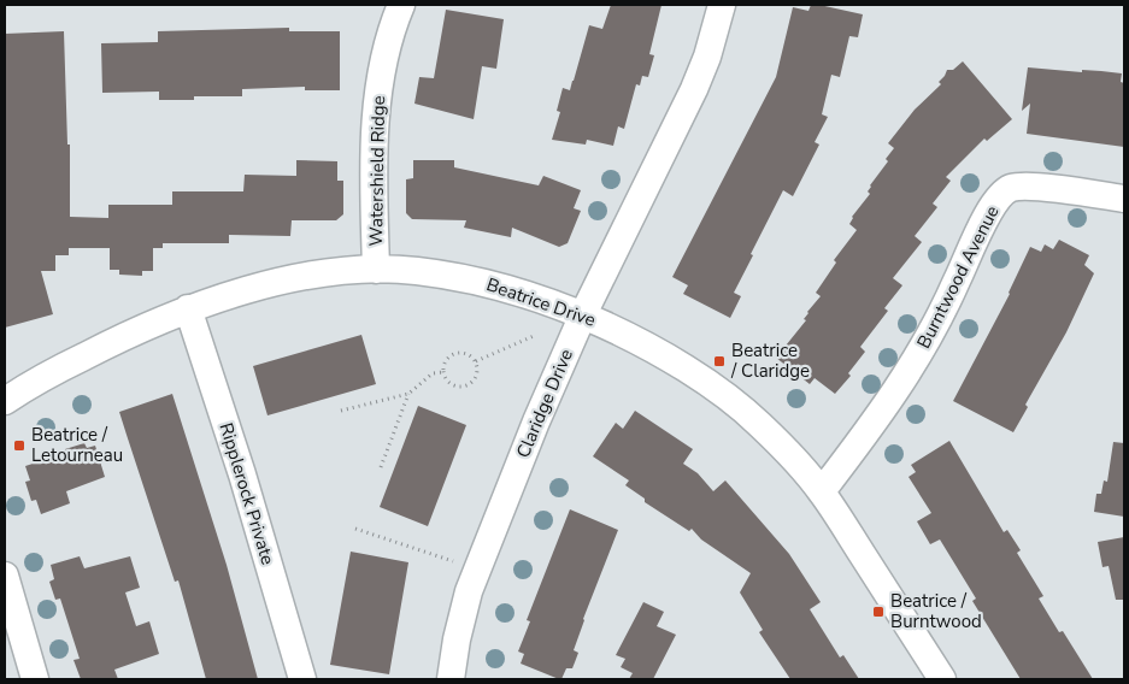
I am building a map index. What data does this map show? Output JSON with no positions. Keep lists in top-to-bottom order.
{
  "streets": {
    "street": [
      "Watershield Ridge",
      "Burntwood Avenue",
      "Beatrice Drive",
      "Claridge Drive",
      "Ripplerock Private"
    ]
  },
  "crossings": [
    ["Watershield Ridge", "Beatrice Drive"],
    ["Burntwood Avenue", "Beatrice Drive"],
    ["Beatrice Drive", "Claridge Drive"],
    ["Beatrice Drive", "Ripplerock Private"]
  ],
  "places": {
    "transit": ["Beatrice / Claridge", "Beatrice / Letourneau", "Beatrice / Burntwood"]
  }
}
